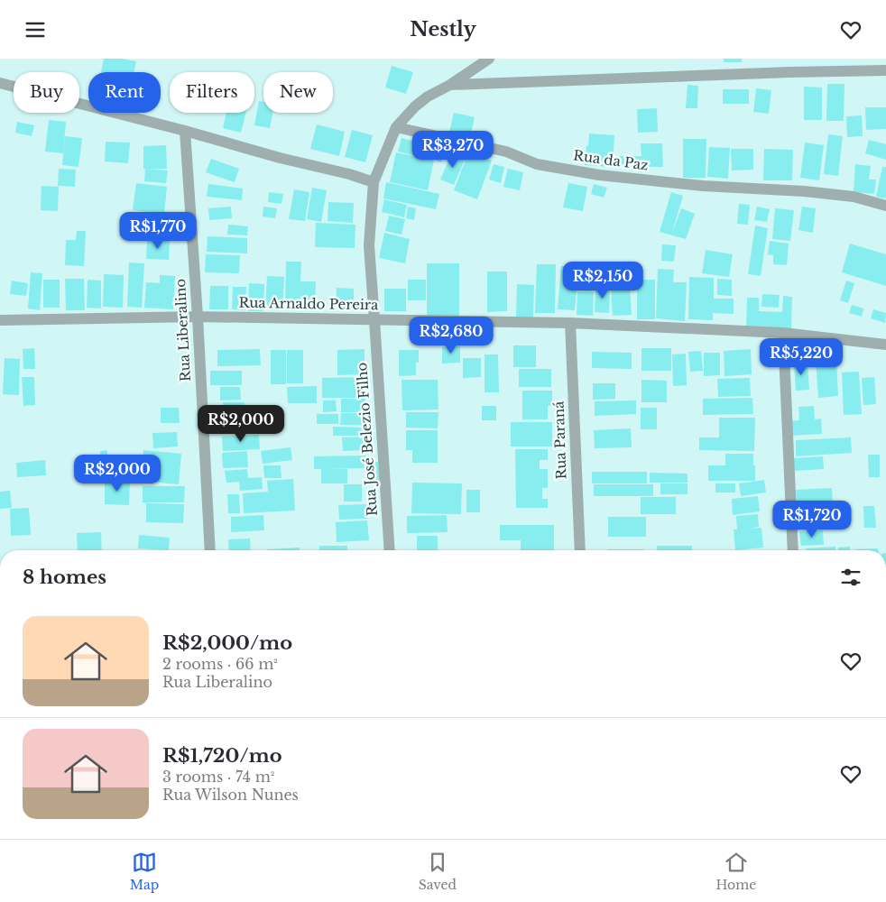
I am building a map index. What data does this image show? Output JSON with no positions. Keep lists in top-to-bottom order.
{
  "streets": {
    "street": [
      "Rua da Paz",
      "Rua Arnaldo Pereira",
      "Rua Liberalino",
      "Rua José Belezio Filho",
      "Rua Paraná"
    ]
  },
  "crossings": [
    ["Rua Arnaldo Pereira", "Rua Liberalino"],
    ["Rua Arnaldo Pereira", "Rua José Belezio Filho"],
    ["Rua Arnaldo Pereira", "Rua Paraná"]
  ],
  "page": {
    "header": "Nestly",
    "chip": [
      "Buy",
      "Rent",
      "Filters",
      "New"
    ],
    "price": [
      "R$3,270",
      "R$1,770",
      "R$2,150",
      "R$2,680",
      "R$5,220",
      "R$2,000",
      "R$2,000",
      "R$1,720"
    ],
    "heading": "8 homes",
    "list": [
      {
        "name": "R$2,000/mo",
        "note": "2 rooms · 66 m² · Rua Liberalino"
      },
      {
        "name": "R$1,720/mo",
        "note": "3 rooms · 74 m² · Rua Wilson Nunes"
      }
    ],
    "tabs": ["Map", "Saved", "Home"]
  }
}
